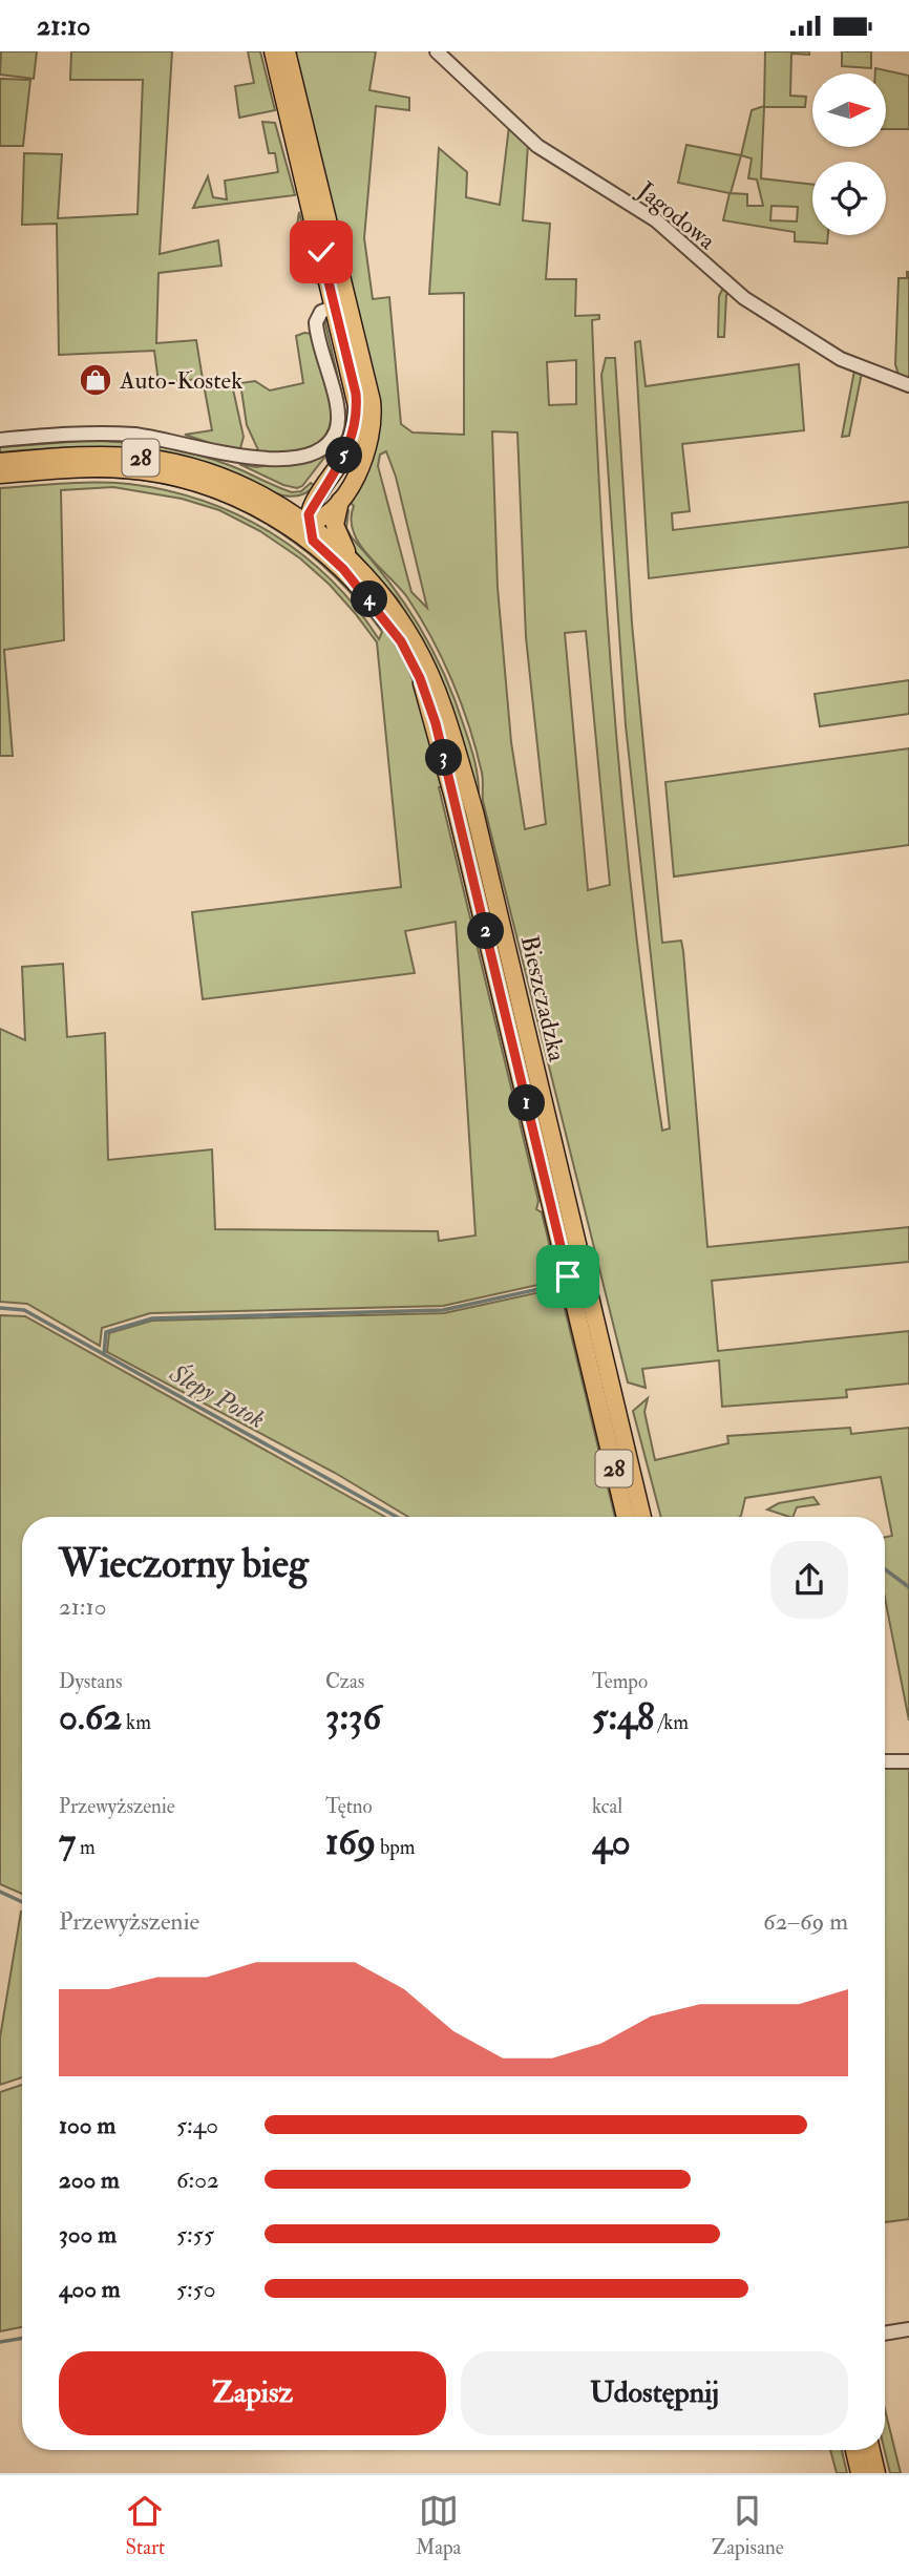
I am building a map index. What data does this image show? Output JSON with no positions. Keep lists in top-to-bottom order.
{
  "streets": {
    "main road": ["28", "Bieszczadzka"],
    "street": ["Jagodowa"]
  },
  "crossings": [
    ["28", "Bieszczadzka"]
  ],
  "water": ["Ślepy Potok"],
  "places": {
    "shop": ["Auto-Kostek"]
  },
  "north": "right",
  "page": {
    "status": "21:10",
    "pins": [
      "5",
      "4",
      "3",
      "2",
      "1"
    ],
    "heading": ["Wieczorny bieg", "21:10"],
    "stats": [
      ["Dystans", "0.62 km"],
      ["Czas", "3:36"],
      ["Tempo", "5:48 /km"],
      ["Przewyższenie", "7 m"],
      ["Tętno", "169 bpm"],
      ["kcal", "40"]
    ],
    "chart": ["Przewyższenie", "62–69 m"],
    "list": [
      {
        "name": "100 m",
        "note": "5:40"
      },
      {
        "name": "200 m",
        "note": "6:02"
      },
      {
        "name": "300 m",
        "note": "5:55"
      },
      {
        "name": "400 m",
        "note": "5:50"
      }
    ],
    "buttons": ["Zapisz", "Udostępnij"],
    "tabs": ["Start", "Mapa", "Zapisane"]
  }
}
